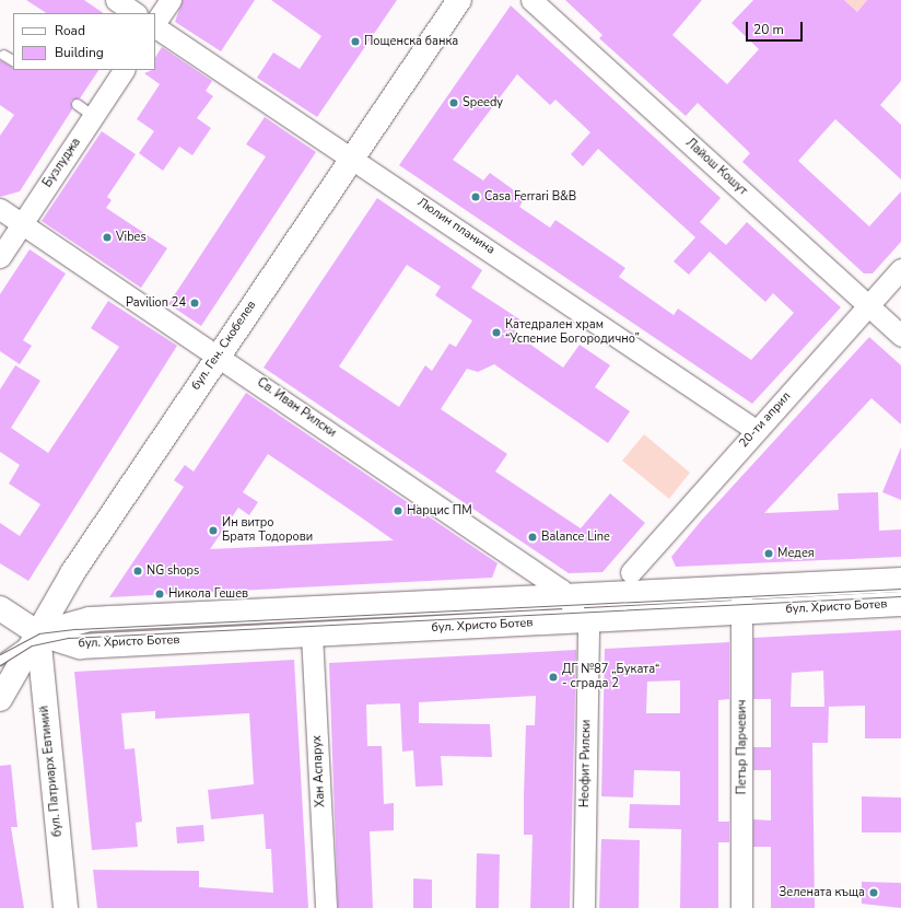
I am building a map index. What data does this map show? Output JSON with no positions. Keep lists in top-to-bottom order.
{
  "streets": {
    "main road": ["бул. Ген. Скобелев", "бул. Христо Ботев", "бул. Патриарх Евтимий"],
    "street": [
      "Бузлуджа",
      "Лайош Кошут",
      "Люлин планина",
      "Св. Иван Рилски",
      "20-ти април",
      "Петър Парчевич",
      "Неофит Рилски",
      "Хан Аспарух"
    ]
  },
  "crossings": [
    ["Бузлуджа", "Св. Иван Рилски"],
    ["Лайош Кошут", "20-ти април"],
    ["Люлин планина", "бул. Ген. Скобелев"],
    ["Люлин планина", "20-ти април"],
    ["бул. Ген. Скобелев", "Св. Иван Рилски"],
    ["бул. Ген. Скобелев", "бул. Христо Ботев"],
    ["бул. Ген. Скобелев", "бул. Патриарх Евтимий"],
    ["Св. Иван Рилски", "бул. Христо Ботев"],
    ["бул. Христо Ботев", "Петър Парчевич"],
    ["бул. Христо Ботев", "Неофит Рилски"],
    ["бул. Христо Ботев", "бул. Патриарх Евтимий"],
    ["бул. Христо Ботев", "Хан Аспарух"]
  ],
  "places": [
    "Пощенска банка",
    "Speedy",
    "Casa Ferrari B&B",
    "Vibes",
    "Pavilion 24",
    "Катедрален храм “Успение Богородично”",
    "Нарцис ПМ",
    "Ин витро Братя Тодорови",
    "Balance Line",
    "Медея",
    "NG shops",
    "Никола Гешев",
    "ДГ №87 „Буката“ - сграда 2",
    "Зелената къща"
  ],
  "legend": ["Road", "Building"],
  "scale_bar": "20 m"
}
